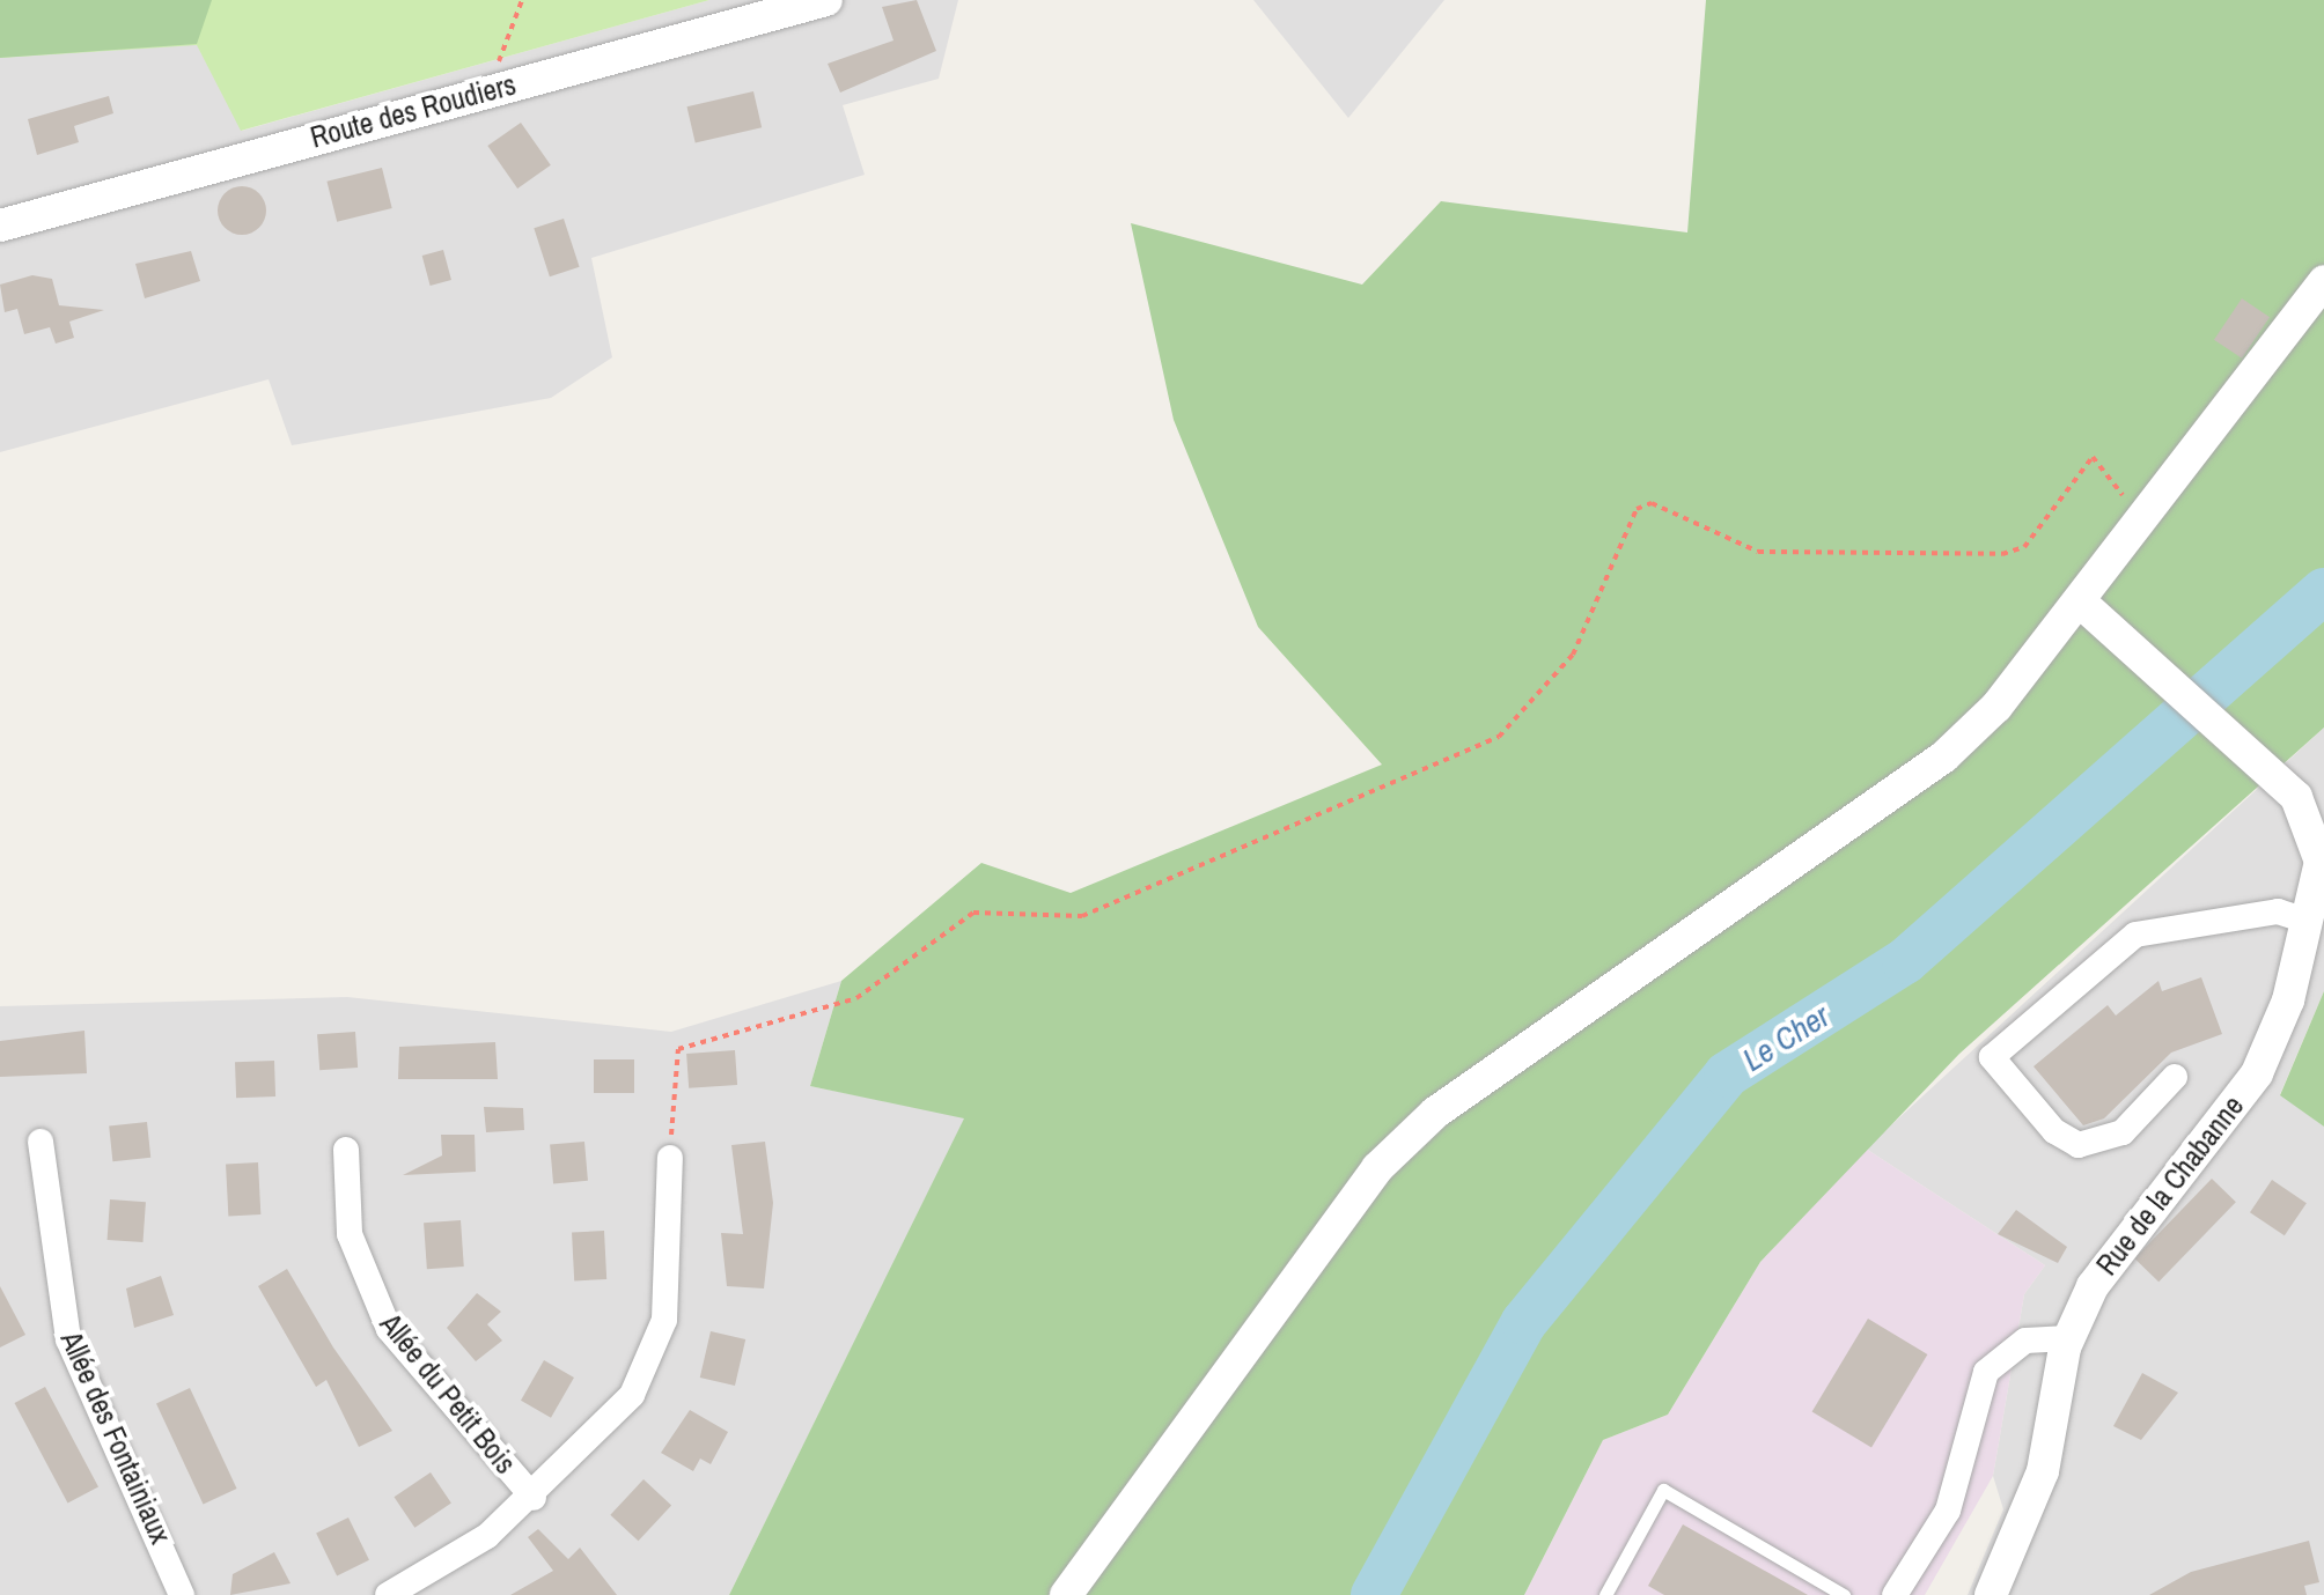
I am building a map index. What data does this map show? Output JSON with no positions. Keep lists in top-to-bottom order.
{
  "streets": {
    "street": [
      "Route des Roudiers",
      "Rue de la Chabanne",
      "Allée du Petit Bois",
      "Allée des Fontainiaux"
    ]
  },
  "water": ["Le Cher"]
}
